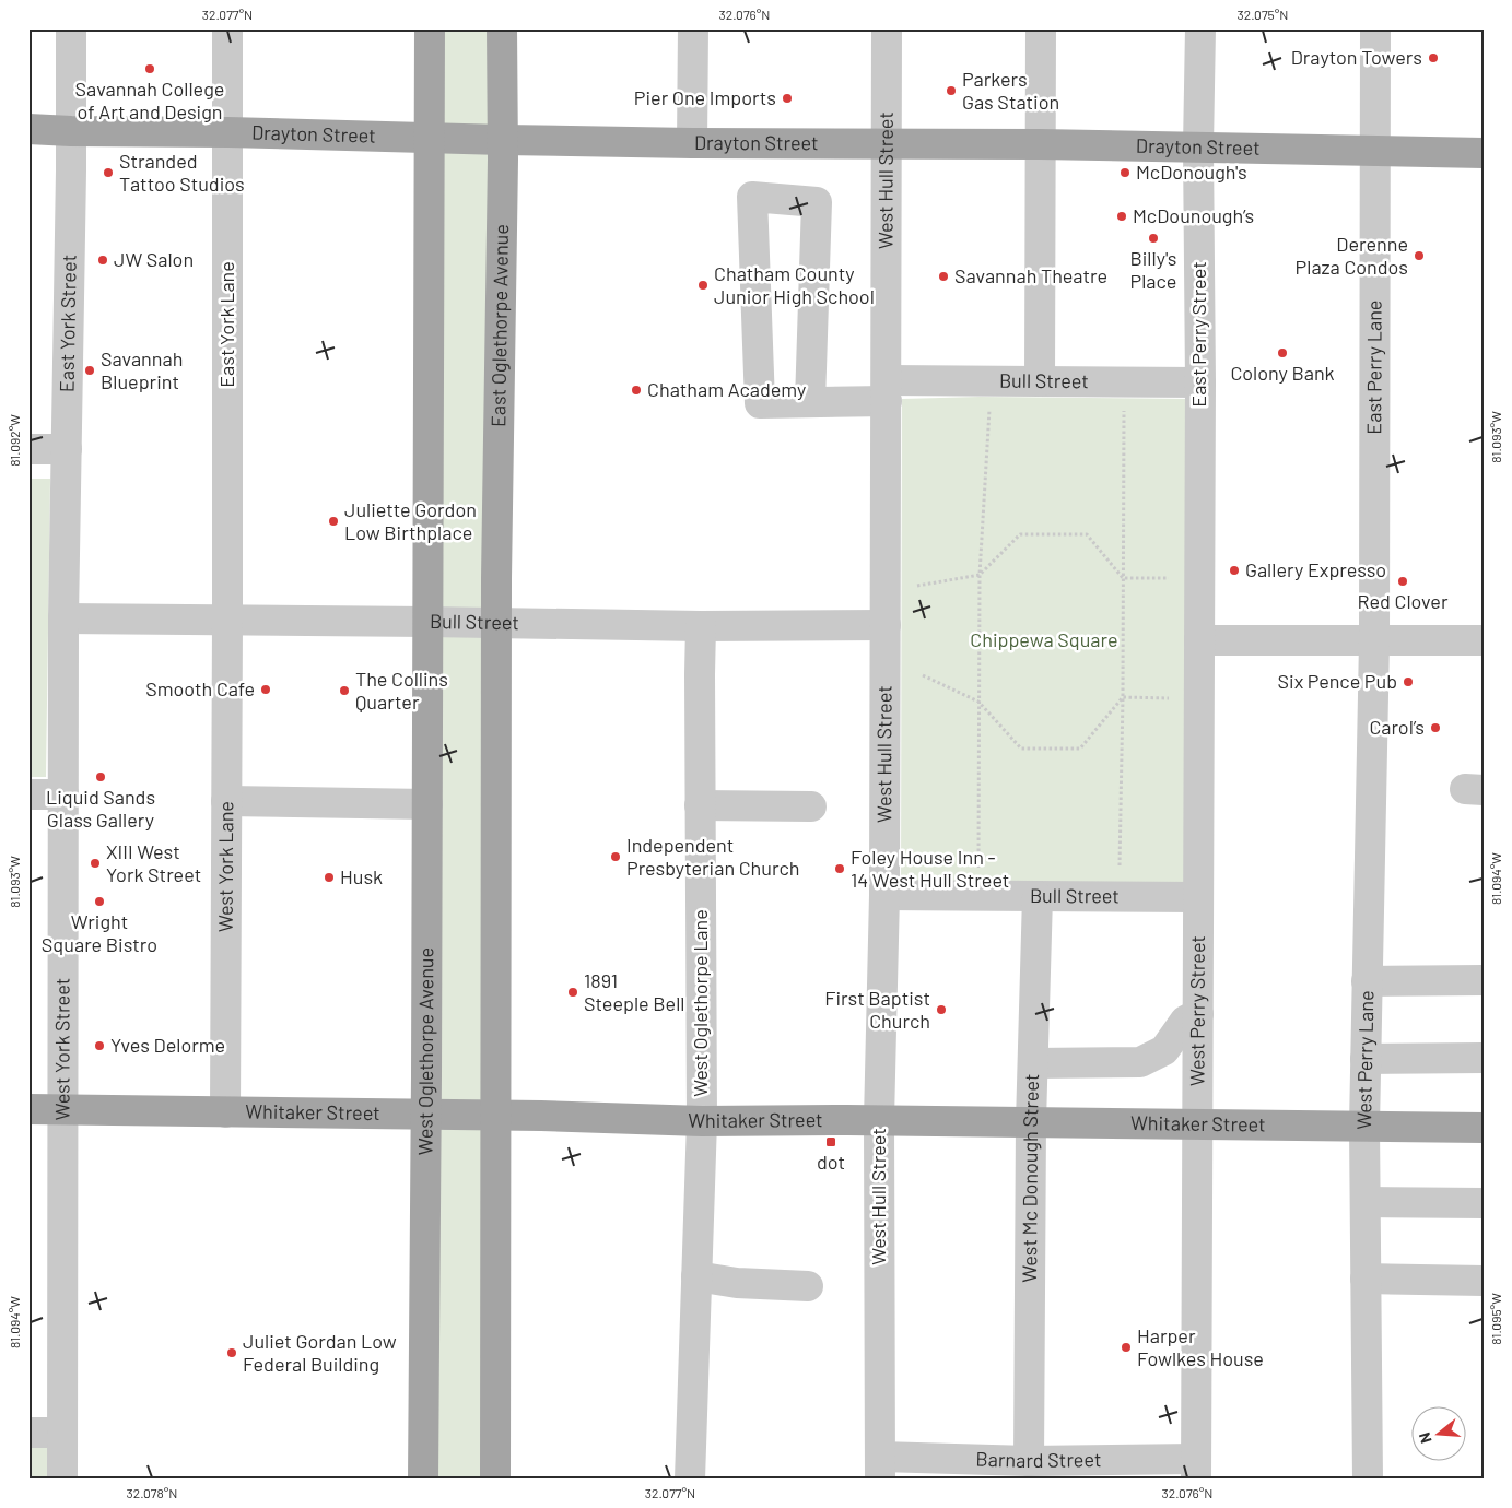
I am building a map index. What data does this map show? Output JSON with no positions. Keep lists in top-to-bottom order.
{
  "streets": {
    "main road": [
      "Drayton Street",
      "East Oglethorpe Avenue",
      "West Oglethorpe Avenue",
      "Whitaker Street"
    ],
    "street": [
      "West Hull Street",
      "East York Street",
      "East York Lane",
      "East Perry Street",
      "East Perry Lane",
      "Bull Street",
      "West York Lane",
      "West Oglethorpe Lane",
      "West Perry Street",
      "West York Street",
      "West Perry Lane",
      "West Mc Donough Street",
      "Barnard Street"
    ]
  },
  "crossings": [
    ["Drayton Street", "West Hull Street"],
    ["Drayton Street", "East York Street"],
    ["Drayton Street", "East York Lane"],
    ["Drayton Street", "East Oglethorpe Avenue"],
    ["Drayton Street", "East Perry Street"],
    ["Drayton Street", "East Perry Lane"],
    ["West Hull Street", "Bull Street"],
    ["West Hull Street", "Whitaker Street"],
    ["West Hull Street", "Barnard Street"],
    ["East York Street", "Bull Street"],
    ["East York Street", "West York Street"],
    ["East York Lane", "Bull Street"],
    ["East York Lane", "West York Lane"],
    ["East Oglethorpe Avenue", "Bull Street"],
    ["East Perry Street", "Bull Street"],
    ["East Perry Street", "West Perry Street"],
    ["East Perry Lane", "West Perry Lane"],
    ["Bull Street", "West York Lane"],
    ["Bull Street", "West Oglethorpe Lane"],
    ["Bull Street", "West Perry Street"],
    ["Bull Street", "West York Street"],
    ["Bull Street", "West Oglethorpe Avenue"],
    ["Bull Street", "West Mc Donough Street"],
    ["West York Lane", "Whitaker Street"],
    ["West Oglethorpe Lane", "Whitaker Street"],
    ["West Perry Street", "Whitaker Street"],
    ["West Perry Street", "Barnard Street"],
    ["West York Street", "Whitaker Street"],
    ["West Oglethorpe Avenue", "Whitaker Street"],
    ["West Perry Lane", "Whitaker Street"],
    ["Whitaker Street", "West Mc Donough Street"],
    ["West Mc Donough Street", "Barnard Street"]
  ],
  "parks": ["Chippewa Square"],
  "places": {
    "other": [
      "Drayton Towers",
      "Savannah College of Art and Design",
      "Parkers Gas Station",
      "Pier One Imports",
      "Stranded Tattoo Studios",
      "McDonough's",
      "McDounough’s",
      "Billy's Place",
      "Derenne Plaza Condos",
      "JW Salon",
      "Savannah Theatre",
      "Chatham County Junior High School",
      "Colony Bank",
      "Savannah Blueprint",
      "Chatham Academy",
      "Juliette Gordon Low Birthplace",
      "Gallery Expresso",
      "Red Clover",
      "Six Pence Pub",
      "Smooth Cafe",
      "The Collins Quarter",
      "Carol’s",
      "Liquid Sands Glass Gallery",
      "Independent Presbyterian Church",
      "XIII West York Street",
      "Foley House Inn - 14 West Hull Street",
      "Husk",
      "Wright Square Bistro",
      "1891 Steeple Bell",
      "First Baptist Church",
      "Yves Delorme",
      "Harper Fowlkes House",
      "Juliet Gordan Low Federal Building"
    ],
    "transit": ["dot"]
  },
  "north": "left",
  "coordinates": [
    "32.077°N",
    "32.076°N",
    "32.075°N",
    "81.093°W",
    "81.092°W",
    "81.094°W",
    "81.095°W",
    "32.078°N"
  ]
}
